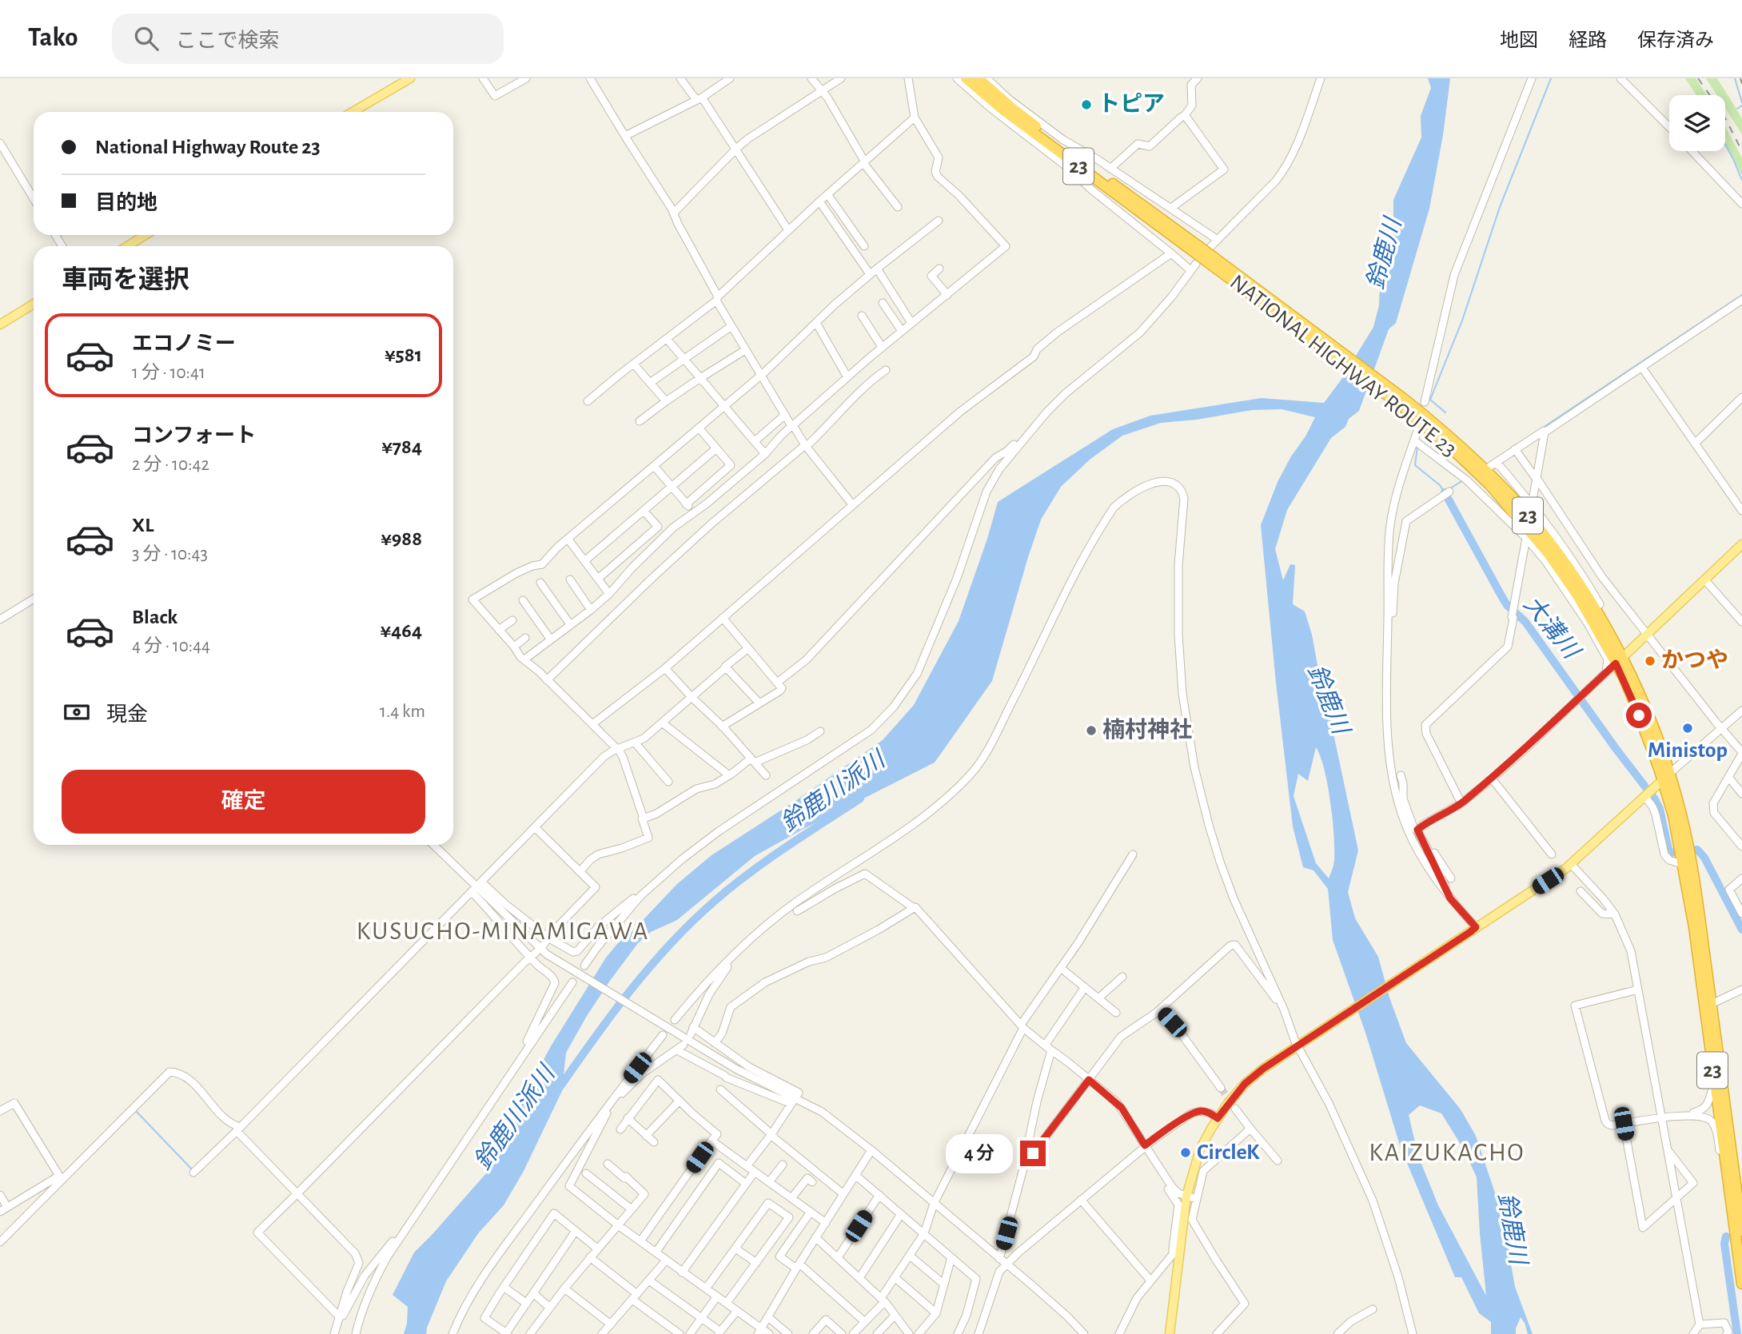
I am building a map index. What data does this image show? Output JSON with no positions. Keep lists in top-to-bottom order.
{
  "streets": {
    "highway": ["23", "NATIONAL HIGHWAY ROUTE 23"]
  },
  "districts": ["KUSUCHO-MINAMIGAWA", "KAIZUKACHO"],
  "water": ["鈴鹿川", "大溝川", "鈴鹿川派川"],
  "places": [
    "トピア",
    "かつや",
    "Ministop",
    "楠村神社",
    "CircleK"
  ],
  "page": {
    "header": "Tako",
    "search": "ここで検索",
    "nav": ["地図", "経路", "保存済み"],
    "banner": ["National Highway Route 23", "目的地"],
    "heading": "車両を選択",
    "list": [
      {
        "name": "エコノミー",
        "note": "1 分 · 10:41",
        "value": "¥581"
      },
      {
        "name": "コンフォート",
        "note": "2 分 · 10:42",
        "value": "¥784"
      },
      {
        "name": "XL",
        "note": "3 分 · 10:43",
        "value": "¥988"
      },
      {
        "name": "Black",
        "note": "4 分 · 10:44",
        "value": "¥464"
      }
    ],
    "pay": ["現金", "1.4 km"],
    "buttons": "確定",
    "bubble": "4 分"
  }
}
